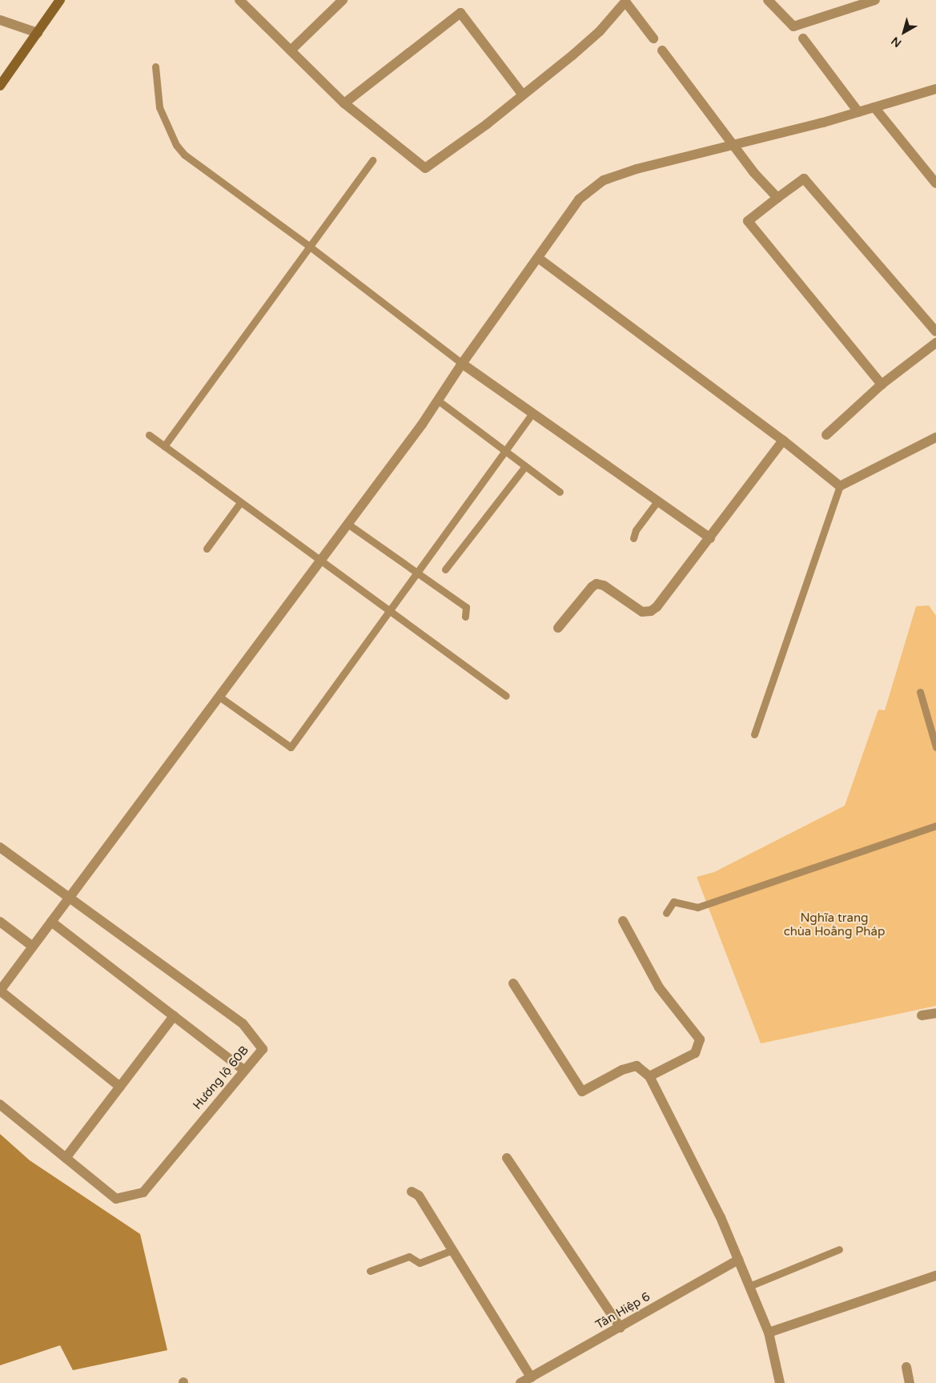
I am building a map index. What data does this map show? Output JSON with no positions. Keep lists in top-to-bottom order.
{
  "streets": {
    "street": ["Hương lộ 60B", "Tân Hiệp 6"]
  },
  "parks": ["Nghĩa trang chùa Hoằng Pháp"],
  "north": "bottom left"
}
